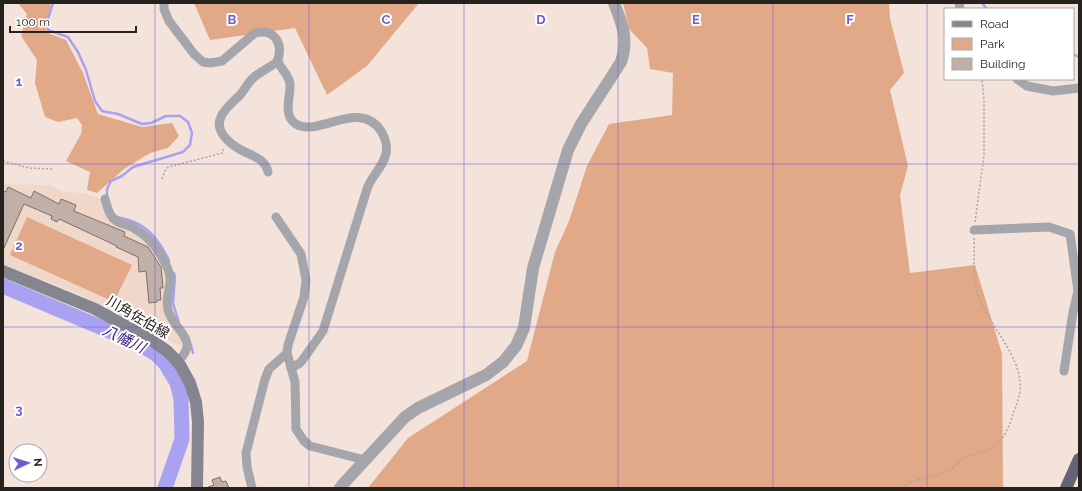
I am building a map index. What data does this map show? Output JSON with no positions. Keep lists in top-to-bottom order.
{
  "streets": {
    "main road": ["川角佐伯線"]
  },
  "water": ["八幡川"],
  "legend": ["Road", "Park", "Building"],
  "scale_bar": "100 m",
  "north": "right",
  "grid": {
    "columns": [
      "B",
      "C",
      "D",
      "E",
      "F"
    ],
    "rows": ["1", "2", "3"]
  }
}
